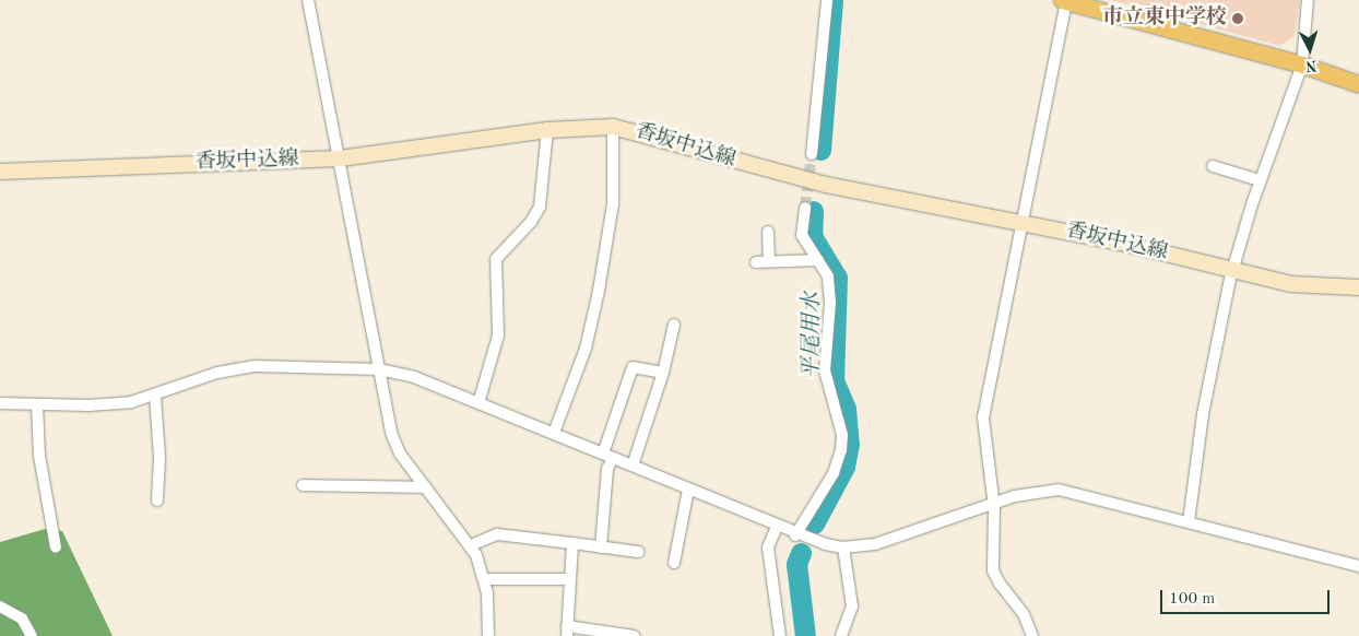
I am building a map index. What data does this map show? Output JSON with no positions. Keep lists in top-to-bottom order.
{
  "streets": {
    "main road": ["香坂中込線"]
  },
  "water": ["平尾用水"],
  "places": ["市立東中学校"],
  "scale_bar": "100 m",
  "north": "bottom"
}
